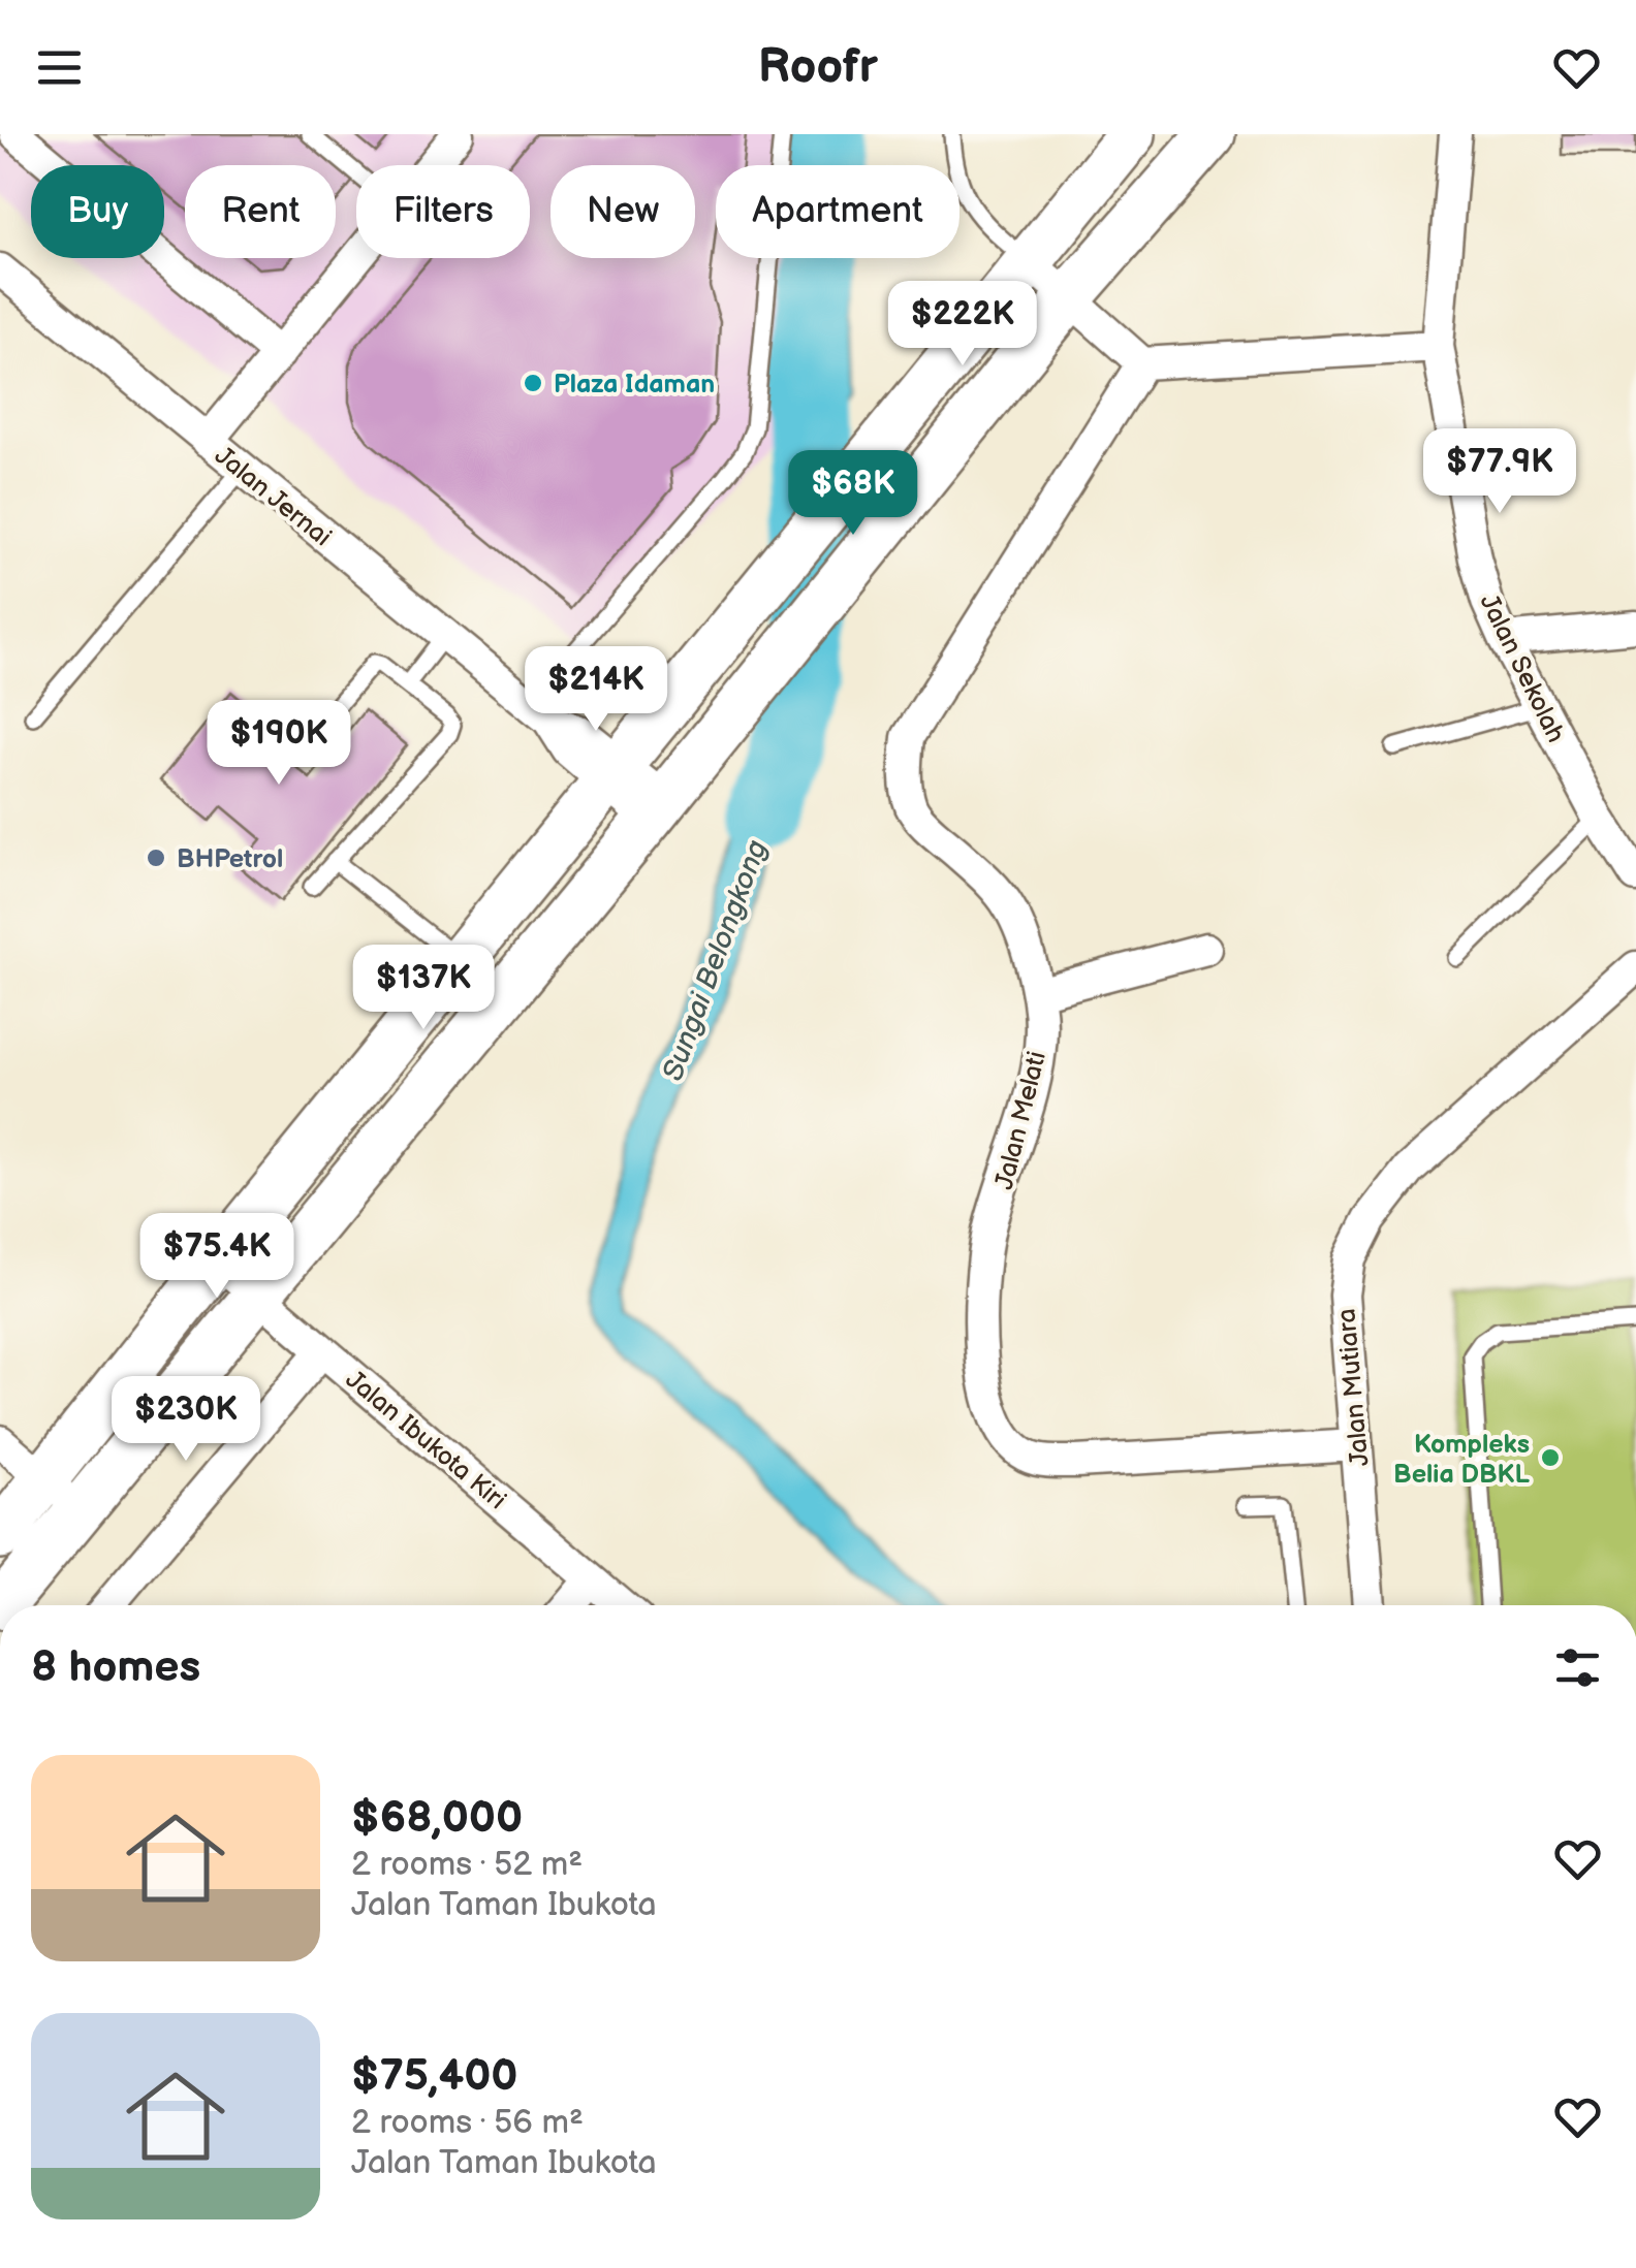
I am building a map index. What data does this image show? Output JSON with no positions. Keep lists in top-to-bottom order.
{
  "streets": {
    "street": [
      "Jalan Jernai",
      "Jalan Sekolah",
      "Jalan Melati",
      "Jalan Mutiara",
      "Jalan Ibukota Kiri"
    ]
  },
  "crossings": [
    ["Jalan Melati", "Jalan Mutiara"]
  ],
  "water": ["Sungai Belongkong"],
  "places": ["Plaza Idaman", "BHPetrol", "Kompleks Belia DBKL"],
  "page": {
    "header": "Roofr",
    "chip": [
      "Buy",
      "Rent",
      "Filters",
      "New",
      "Apartment"
    ],
    "price": [
      "$222K",
      "$77.9K",
      "$68K",
      "$214K",
      "$190K",
      "$137K",
      "$75.4K",
      "$230K"
    ],
    "heading": "8 homes",
    "list": [
      {
        "name": "$68,000",
        "note": "2 rooms · 52 m² · Jalan Taman Ibukota"
      },
      {
        "name": "$75,400",
        "note": "2 rooms · 56 m² · Jalan Taman Ibukota"
      }
    ]
  }
}
